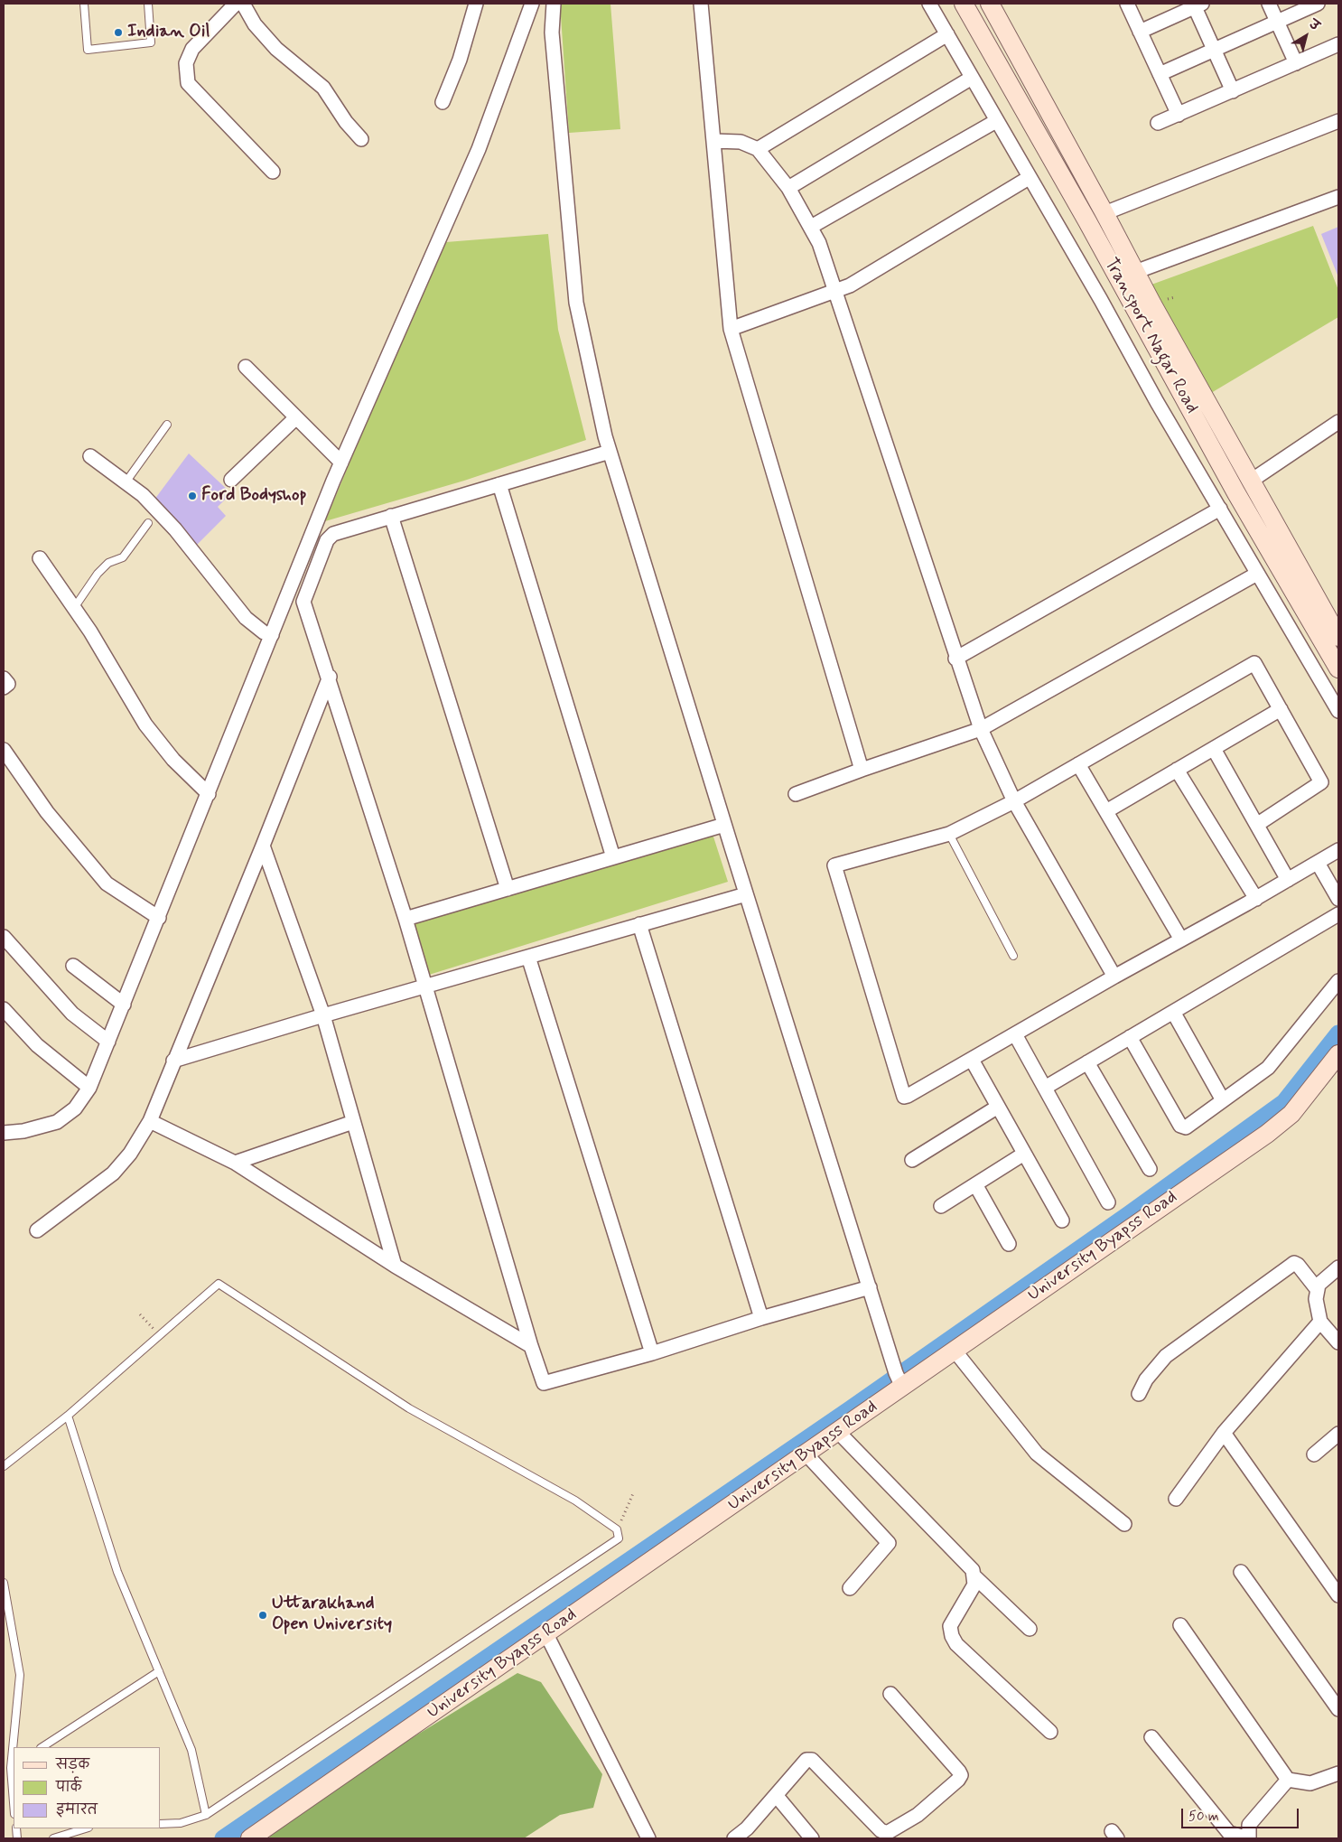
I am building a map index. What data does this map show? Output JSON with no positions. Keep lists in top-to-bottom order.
{
  "streets": {
    "main road": ["Transport Nagar Road", "University Byapss Road"]
  },
  "places": ["Indian Oil", "Ford Bodyshop", "Uttarakhand Open University"],
  "legend": ["सड़क", "पार्क", "इमारत"],
  "scale_bar": "50 m",
  "north": "top right"
}
